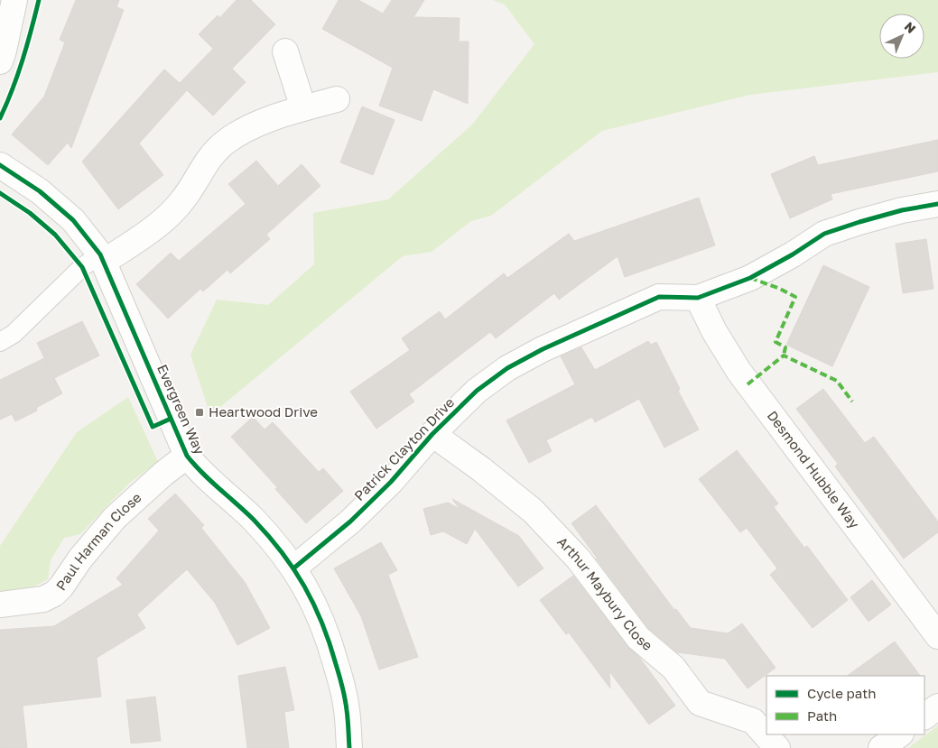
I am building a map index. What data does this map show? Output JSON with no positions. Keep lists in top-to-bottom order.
{
  "streets": {
    "street": [
      "Evergreen Way",
      "Patrick Clayton Drive",
      "Desmond Hubble Way",
      "Paul Harman Close",
      "Arthur Maybury Close"
    ]
  },
  "crossings": [
    ["Evergreen Way", "Patrick Clayton Drive"],
    ["Evergreen Way", "Paul Harman Close"],
    ["Patrick Clayton Drive", "Desmond Hubble Way"],
    ["Patrick Clayton Drive", "Arthur Maybury Close"]
  ],
  "places": {
    "transit": ["Heartwood Drive"]
  },
  "legend": ["Cycle path", "Path"],
  "north": "top right"
}
